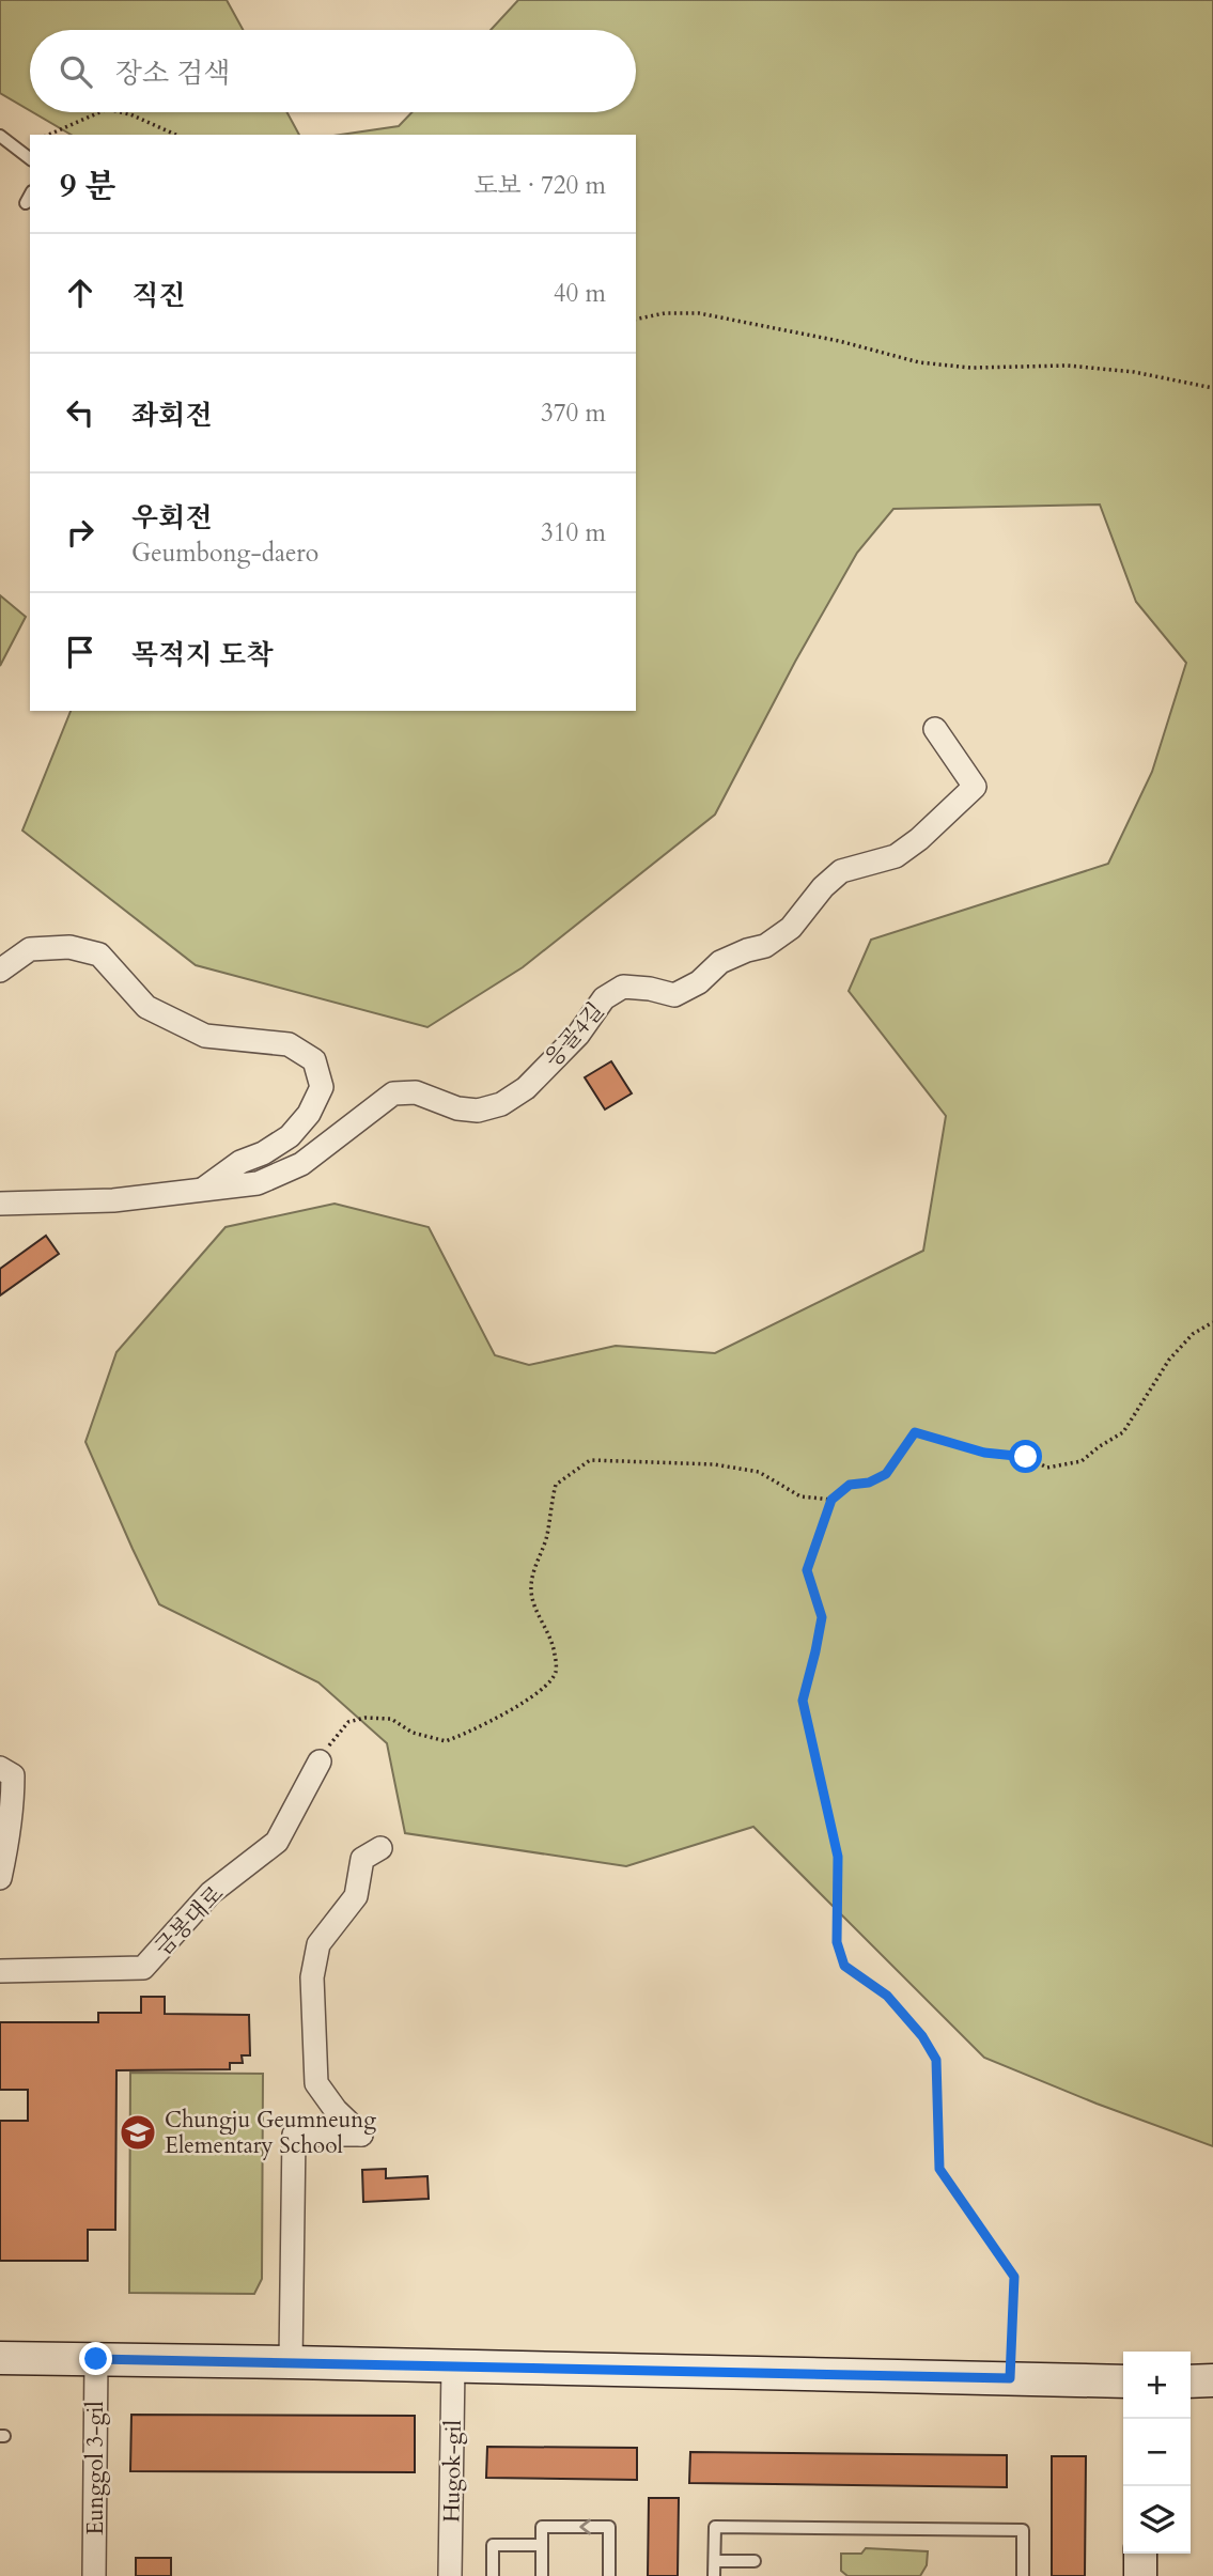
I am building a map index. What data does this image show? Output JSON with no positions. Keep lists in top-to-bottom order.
{
  "streets": {
    "street": [
      "응골4길",
      "금봉대로",
      "Eunggol 3-gil",
      "Hugok-gil"
    ]
  },
  "places": {
    "school or university": ["Chungju Geumneung Elementary School"]
  },
  "page": {
    "search": "장소 검색",
    "heading": ["9 분", "도보 · 720 m"],
    "list": [
      ["직진", "40 m"],
      ["좌회전", "370 m"],
      ["우회전", "Geumbong-daero", "310 m"],
      "목적지 도착"
    ],
    "map_buttons": ["+", "−"]
  }
}
